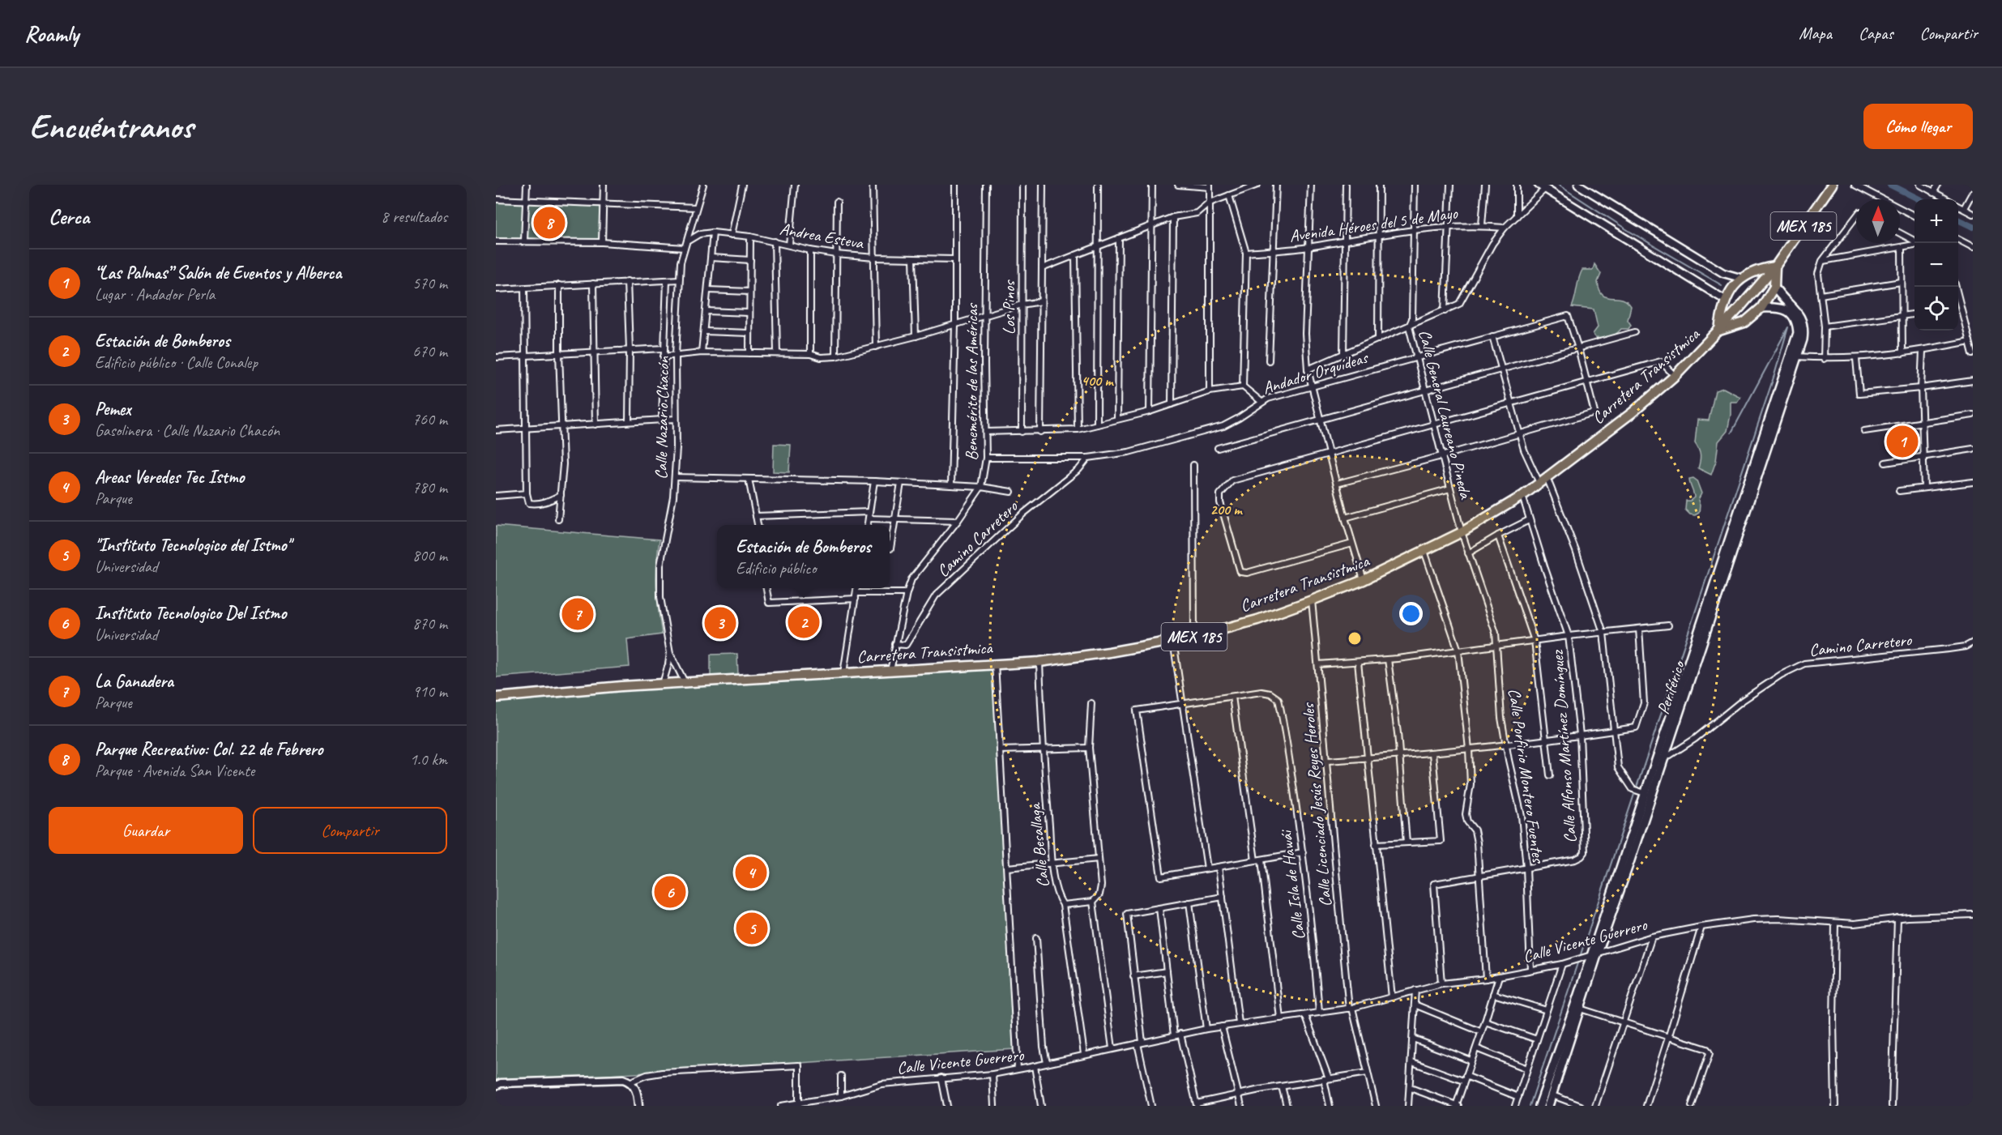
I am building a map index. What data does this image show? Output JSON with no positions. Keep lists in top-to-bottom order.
{
  "streets": {
    "main road": ["MEX 185", "Carretera Transistmica", "Periférico"],
    "street": [
      "Avenida Héroes del 5 de Mayo",
      "Andrea Esteva",
      "Los Pinos",
      "Andador Orquídeas",
      "Benemérito de las Américas",
      "Calle General Laureano Pineda",
      "Calle Nazario Chacón",
      "Camino Carretero",
      "Calle Alfonso Martínez Domínguez",
      "Calle Porfirio Montero Fuentes",
      "Calle Licenciado Jesús Reyes Heroles",
      "Calle Besallaga",
      "Calle Isla de Hawái",
      "Calle Vicente Guerrero"
    ]
  },
  "crossings": [
    ["Avenida Héroes del 5 de Mayo", "Calle General Laureano Pineda"],
    ["Andrea Esteva", "Calle Nazario Chacón"],
    ["Andador Orquídeas", "Benemérito de las Américas"],
    ["Andador Orquídeas", "Calle General Laureano Pineda"],
    ["Andador Orquídeas", "Camino Carretero"],
    ["Carretera Transistmica", "Benemérito de las Américas"],
    ["Carretera Transistmica", "Calle General Laureano Pineda"],
    ["Carretera Transistmica", "Calle Nazario Chacón"],
    ["Carretera Transistmica", "Calle Alfonso Martínez Domínguez"],
    ["Carretera Transistmica", "Calle Porfirio Montero Fuentes"],
    ["Carretera Transistmica", "Calle Licenciado Jesús Reyes Heroles"],
    ["Carretera Transistmica", "Calle Besallaga"],
    ["Benemérito de las Américas", "Camino Carretero"],
    ["Calle General Laureano Pineda", "Calle Porfirio Montero Fuentes"],
    ["Camino Carretero", "Periférico"],
    ["Periférico", "Calle Vicente Guerrero"],
    ["Calle Alfonso Martínez Domínguez", "Calle Porfirio Montero Fuentes"],
    ["Calle Porfirio Montero Fuentes", "Calle Vicente Guerrero"],
    ["Calle Licenciado Jesús Reyes Heroles", "Calle Vicente Guerrero"],
    ["Calle Besallaga", "Calle Vicente Guerrero"],
    ["Calle Isla de Hawái", "Calle Vicente Guerrero"]
  ],
  "north": "top",
  "page": {
    "header": "Roamly",
    "nav": ["Mapa", "Capas", "Compartir"],
    "buttons": [
      "Cómo llegar",
      ["Guardar", "Compartir"]
    ],
    "title": "Encuéntranos",
    "heading": ["Cerca", "8 resultados"],
    "map_buttons": ["+", "−"],
    "pins": [
      "8",
      "1",
      "7",
      "2",
      "3",
      "4",
      "6",
      "5"
    ],
    "list": [
      {
        "mark": "1",
        "name": "“Las Palmas” Salón de Eventos y Alberca",
        "note": "Lugar · Andador Perla",
        "value": "570 m"
      },
      {
        "mark": "2",
        "name": "Estación de Bomberos",
        "note": "Edificio público · Calle Conalep",
        "value": "670 m"
      },
      {
        "mark": "3",
        "name": "Pemex",
        "note": "Gasolinera · Calle Nazario Chacón",
        "value": "760 m"
      },
      {
        "mark": "4",
        "name": "Areas Veredes Tec Istmo",
        "note": "Parque",
        "value": "780 m"
      },
      {
        "mark": "5",
        "name": "\"Instituto Tecnologico del Istmo\"",
        "note": "Universidad",
        "value": "800 m"
      },
      {
        "mark": "6",
        "name": "Instituto Tecnologico Del Istmo",
        "note": "Universidad",
        "value": "870 m"
      },
      {
        "mark": "7",
        "name": "La Ganadera",
        "note": "Parque",
        "value": "910 m"
      },
      {
        "mark": "8",
        "name": "Parque Recreativo: Col. 22 de Febrero",
        "note": "Parque · Avenida San Vicente",
        "value": "1.0 km"
      }
    ],
    "popup": ["Estación de Bomberos", "Edificio público"]
  },
  "rings": ["400 m", "200 m"]
}
